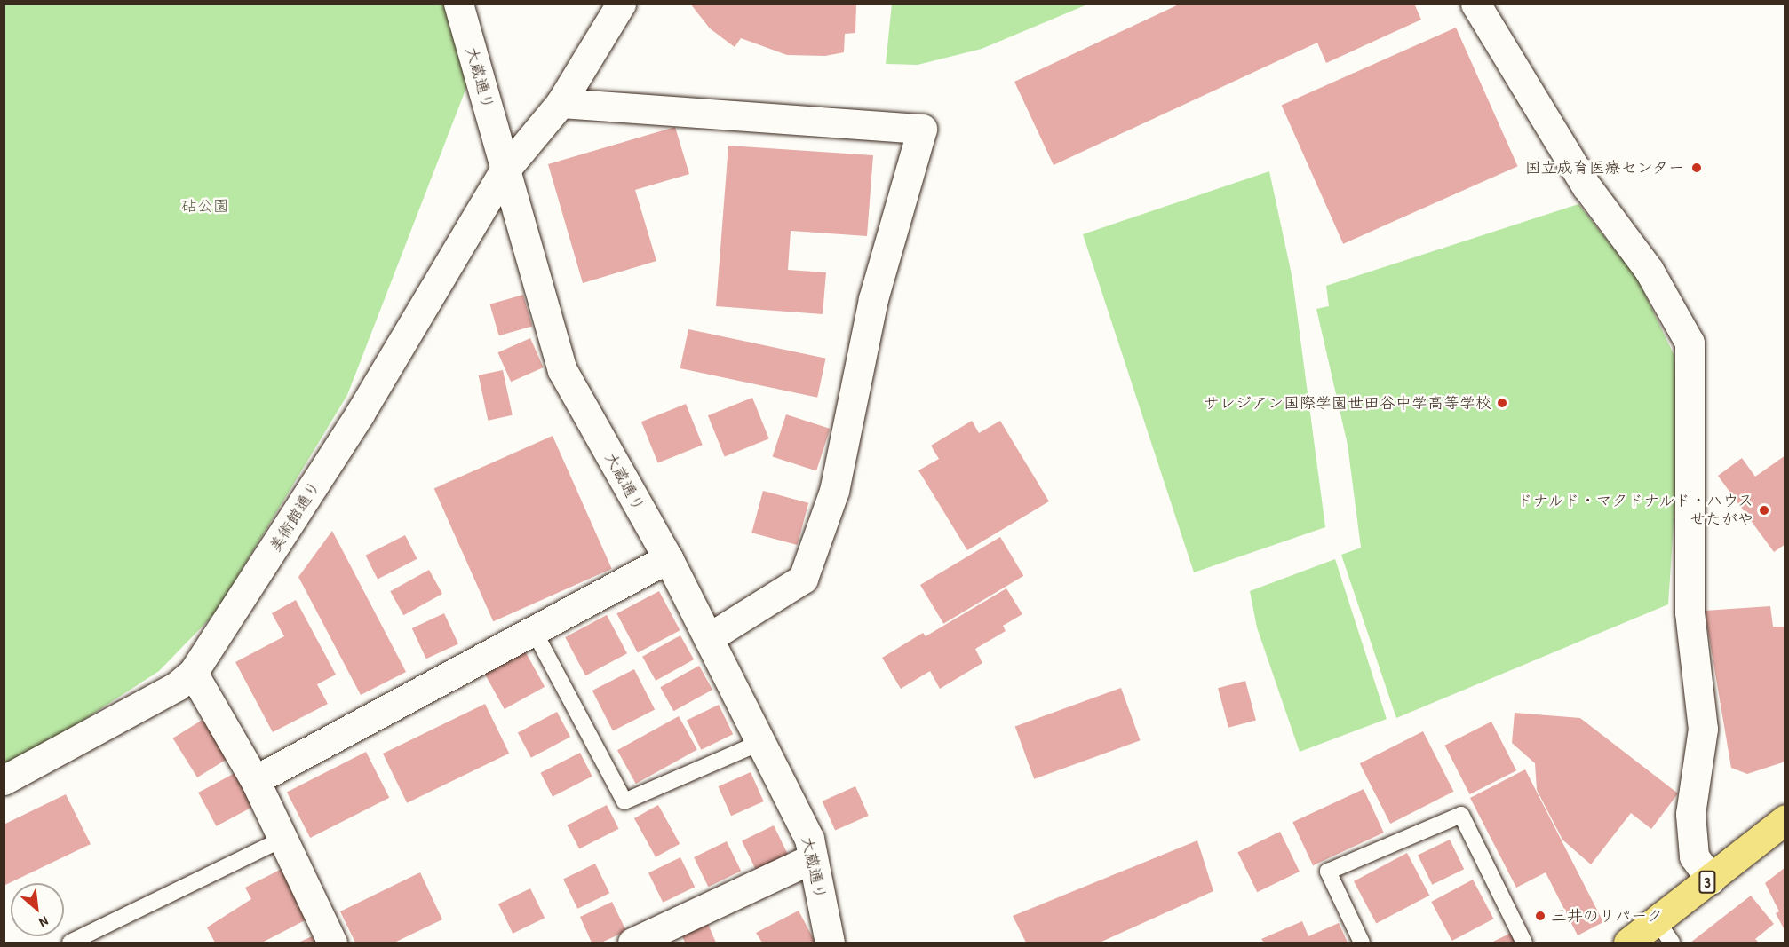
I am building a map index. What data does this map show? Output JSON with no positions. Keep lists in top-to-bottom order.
{
  "streets": {
    "main road": ["3"],
    "street": ["大蔵通り", "美術館通り"]
  },
  "crossings": [
    ["大蔵通り", "美術館通り"]
  ],
  "parks": ["砧公園"],
  "places": [
    "国立成育医療センター",
    "サレジアン国際学園世田谷中学高等学校",
    "ドナルド・マクドナルド・ハウス せたがや",
    "三井のリパーク"
  ],
  "north": "bottom right"
}
